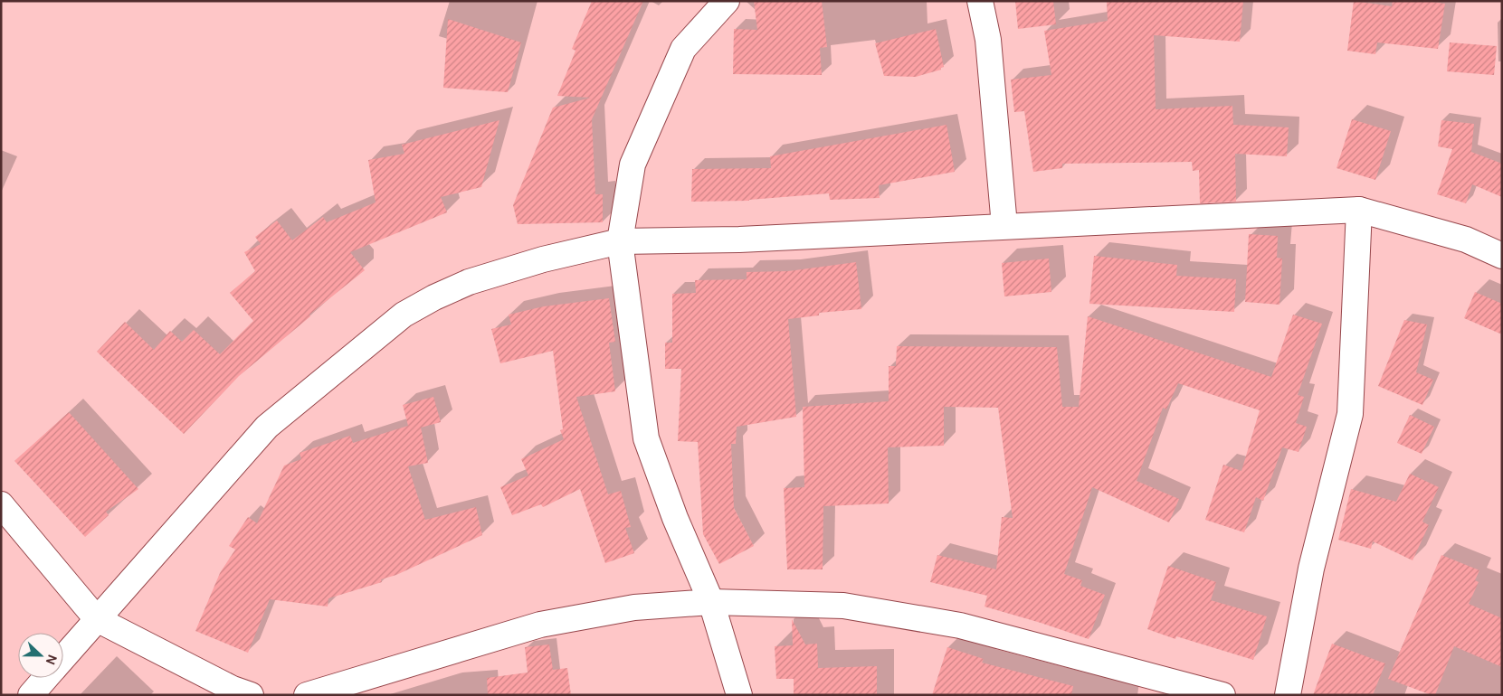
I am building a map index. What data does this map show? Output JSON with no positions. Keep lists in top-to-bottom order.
{
  "north": "right"
}
